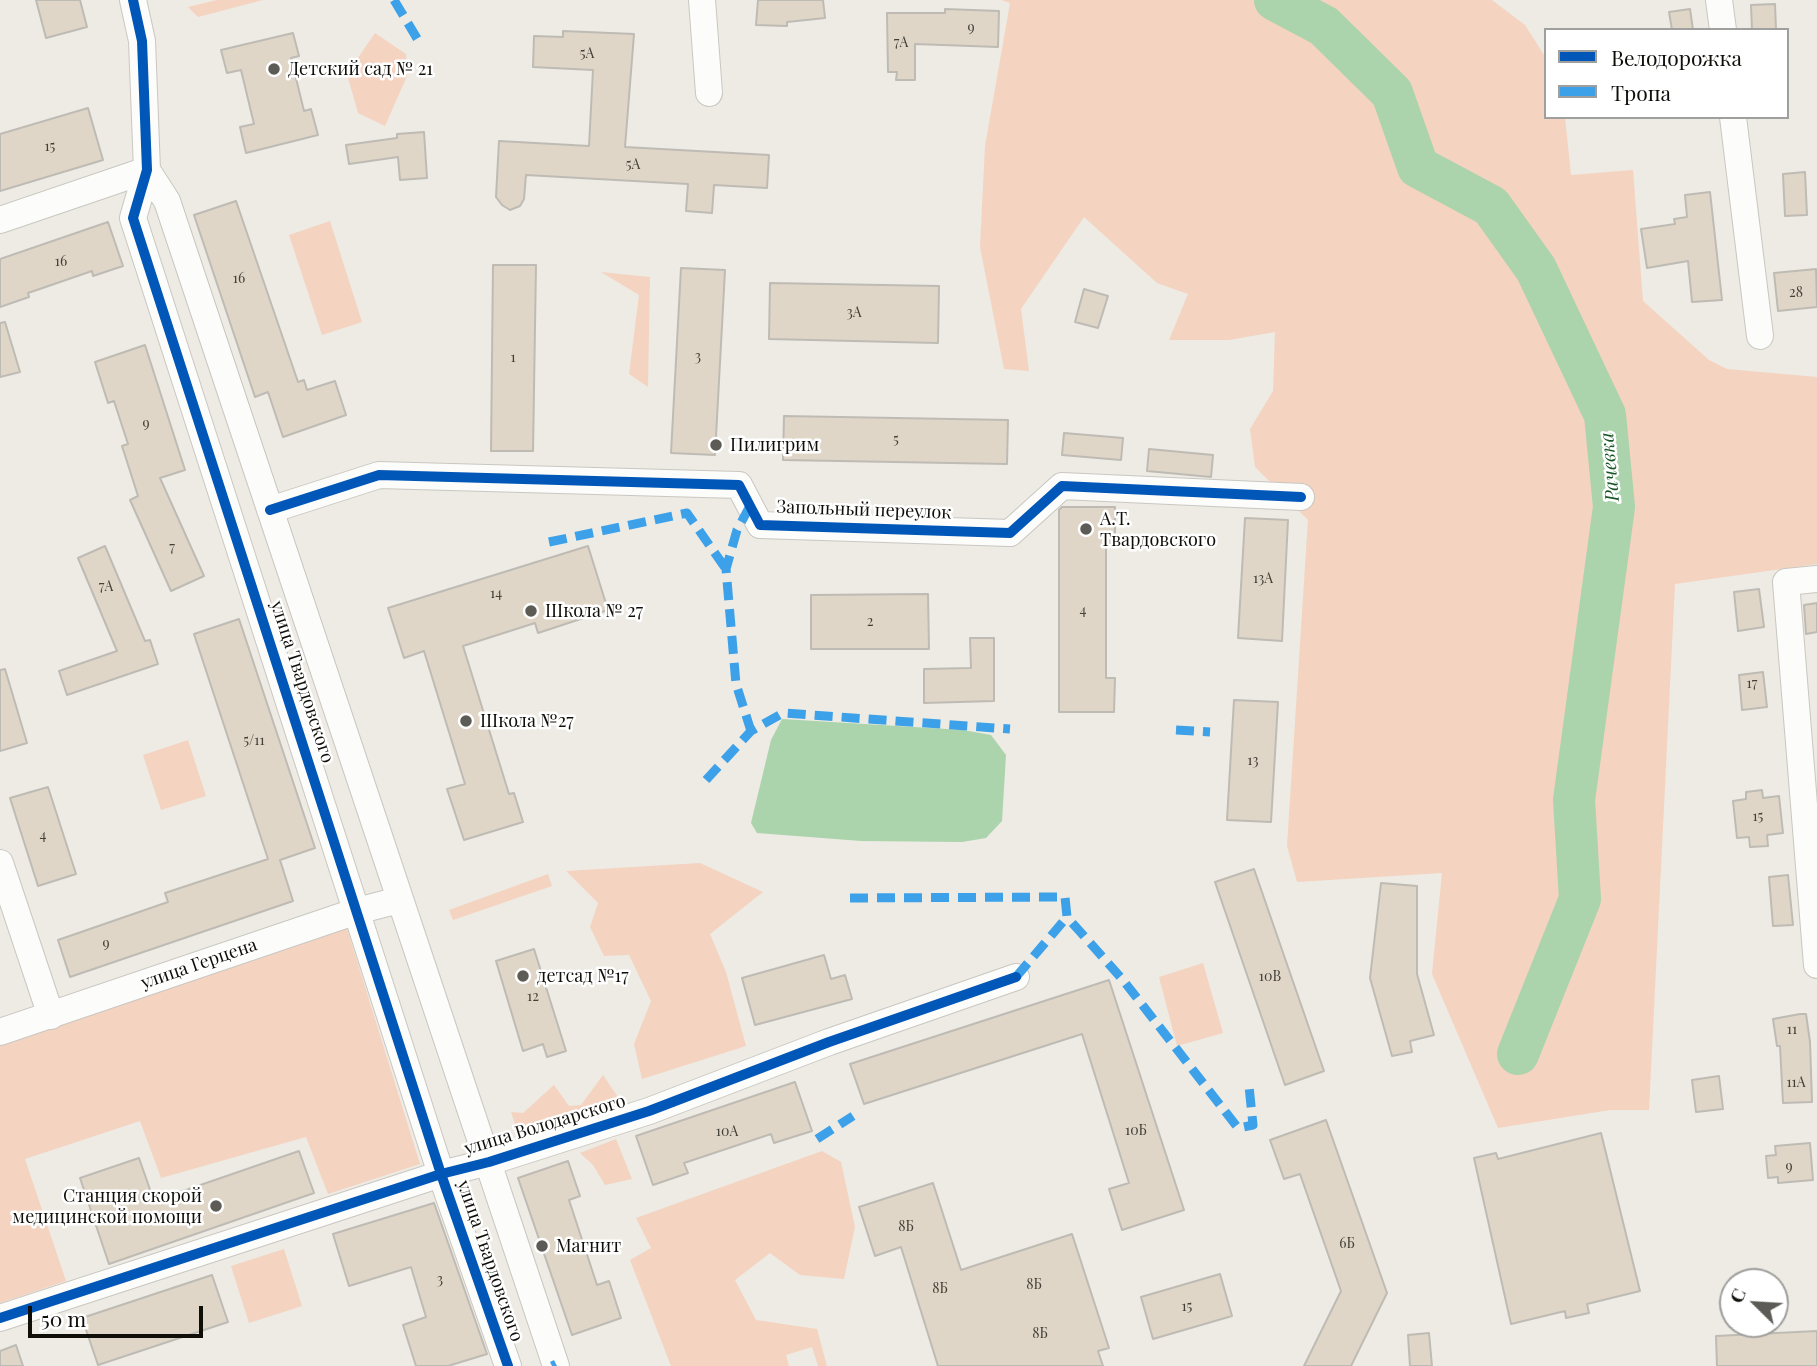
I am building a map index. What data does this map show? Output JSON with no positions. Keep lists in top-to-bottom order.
{
  "streets": {
    "street": [
      "Запольный переулок",
      "улица Твардовского",
      "улица Герцена",
      "улица Володарского"
    ]
  },
  "crossings": [
    ["Запольный переулок", "улица Твардовского"],
    ["улица Твардовского", "улица Герцена"],
    ["улица Твардовского", "улица Володарского"]
  ],
  "water": ["Рачевка"],
  "places": [
    "Детский сад № 21",
    "Пилигрим",
    "А.Т. Твардовского",
    "Школа № 27",
    "Школа №27",
    "детсад №17",
    "Станция скорой медицинской помощи",
    "Магнит"
  ],
  "house_numbers": [
    "9",
    "7А",
    "5А",
    "15",
    "5А",
    "16",
    "16",
    "28",
    "3А",
    "3",
    "1",
    "9",
    "5",
    "7",
    "13А",
    "7А",
    "14",
    "4",
    "2",
    "17",
    "5/11",
    "13",
    "15",
    "4",
    "9",
    "10В",
    "12",
    "11",
    "11А",
    "10Б",
    "10А",
    "9",
    "8Б",
    "6Б",
    "3",
    "8Б",
    "8Б",
    "15",
    "8Б"
  ],
  "legend": ["Велодорожка", "Тропа"],
  "scale_bar": "50 m",
  "north": "top left"
}
